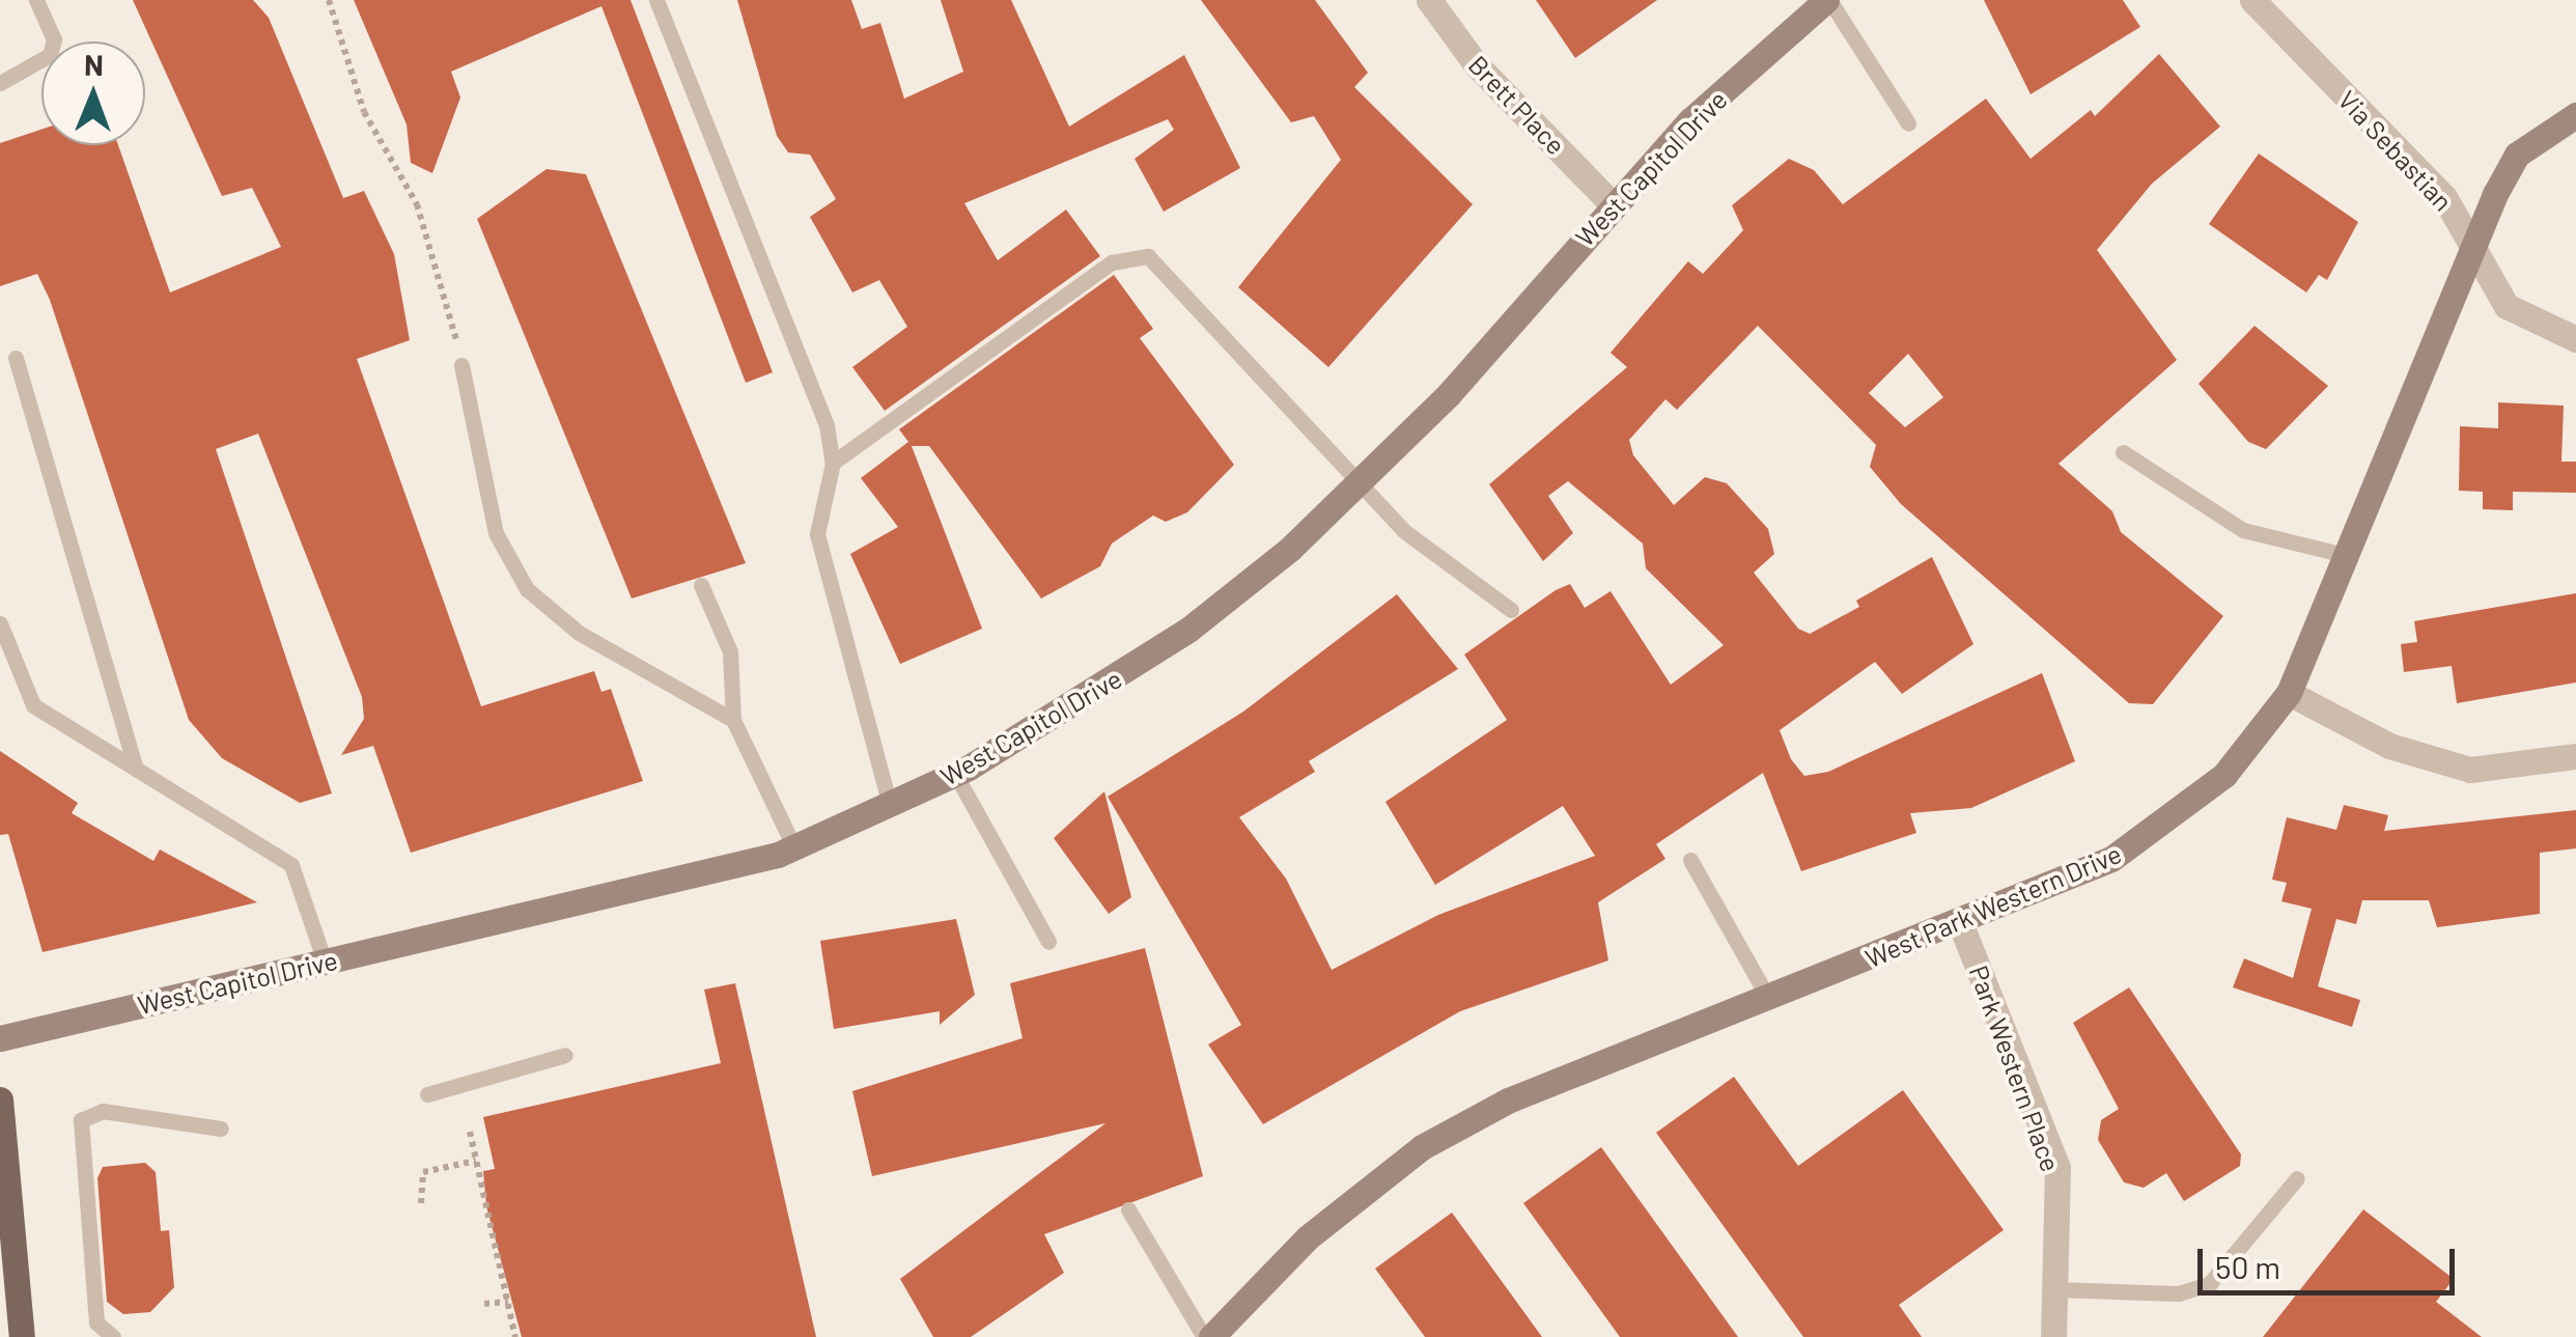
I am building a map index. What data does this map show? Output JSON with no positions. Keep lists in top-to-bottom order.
{
  "streets": {
    "street": [
      "Brett Place",
      "Via Sebastian",
      "West Capitol Drive",
      "West Park Western Drive",
      "Park Western Place"
    ]
  },
  "crossings": [
    ["Brett Place", "West Capitol Drive"],
    ["Via Sebastian", "West Park Western Drive"],
    ["West Park Western Drive", "Park Western Place"]
  ],
  "scale_bar": "50 m",
  "north": "top"
}
